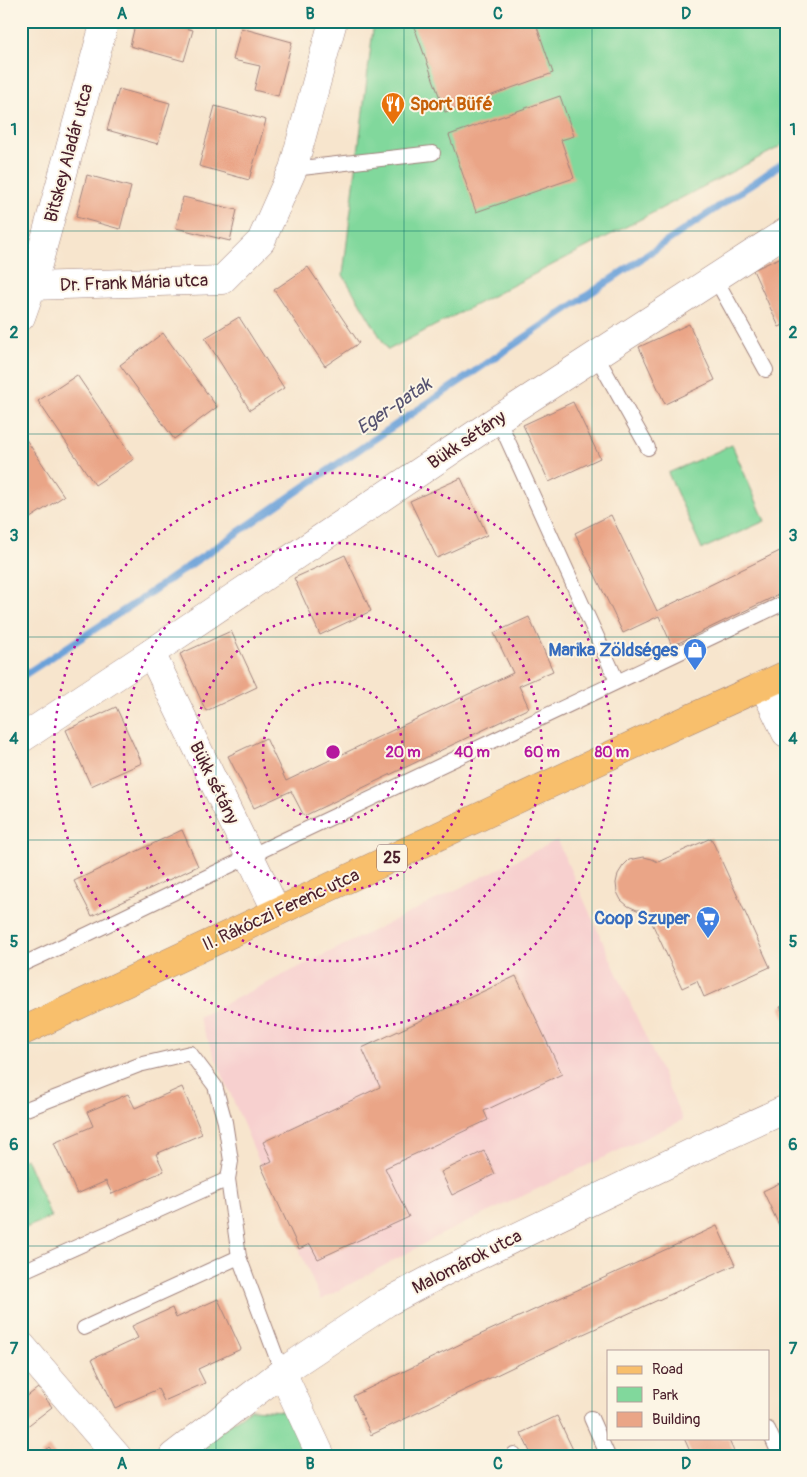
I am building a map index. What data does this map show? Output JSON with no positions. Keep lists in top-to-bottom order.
{
  "streets": {
    "main road": ["25", "II. Rákóczi Ferenc utca"],
    "street": [
      "Bitskey Aladár utca",
      "Dr. Frank Mária utca",
      "Bükk sétány",
      "Malomárok utca"
    ]
  },
  "crossings": [
    ["Bitskey Aladár utca", "Dr. Frank Mária utca"],
    ["Bükk sétány", "II. Rákóczi Ferenc utca"]
  ],
  "water": ["Eger-patak"],
  "places": {
    "restaurant": ["Sport Büfé"],
    "shop": ["Marika Zöldséges"],
    "supermarket": ["Coop Szuper"]
  },
  "legend": ["Road", "Park", "Building"],
  "grid": {
    "columns": [
      "A",
      "B",
      "C",
      "D"
    ],
    "rows": [
      "1",
      "2",
      "3",
      "4",
      "5",
      "6",
      "7"
    ]
  },
  "rings": [
    "20 m",
    "40 m",
    "60 m",
    "80 m"
  ]
}
